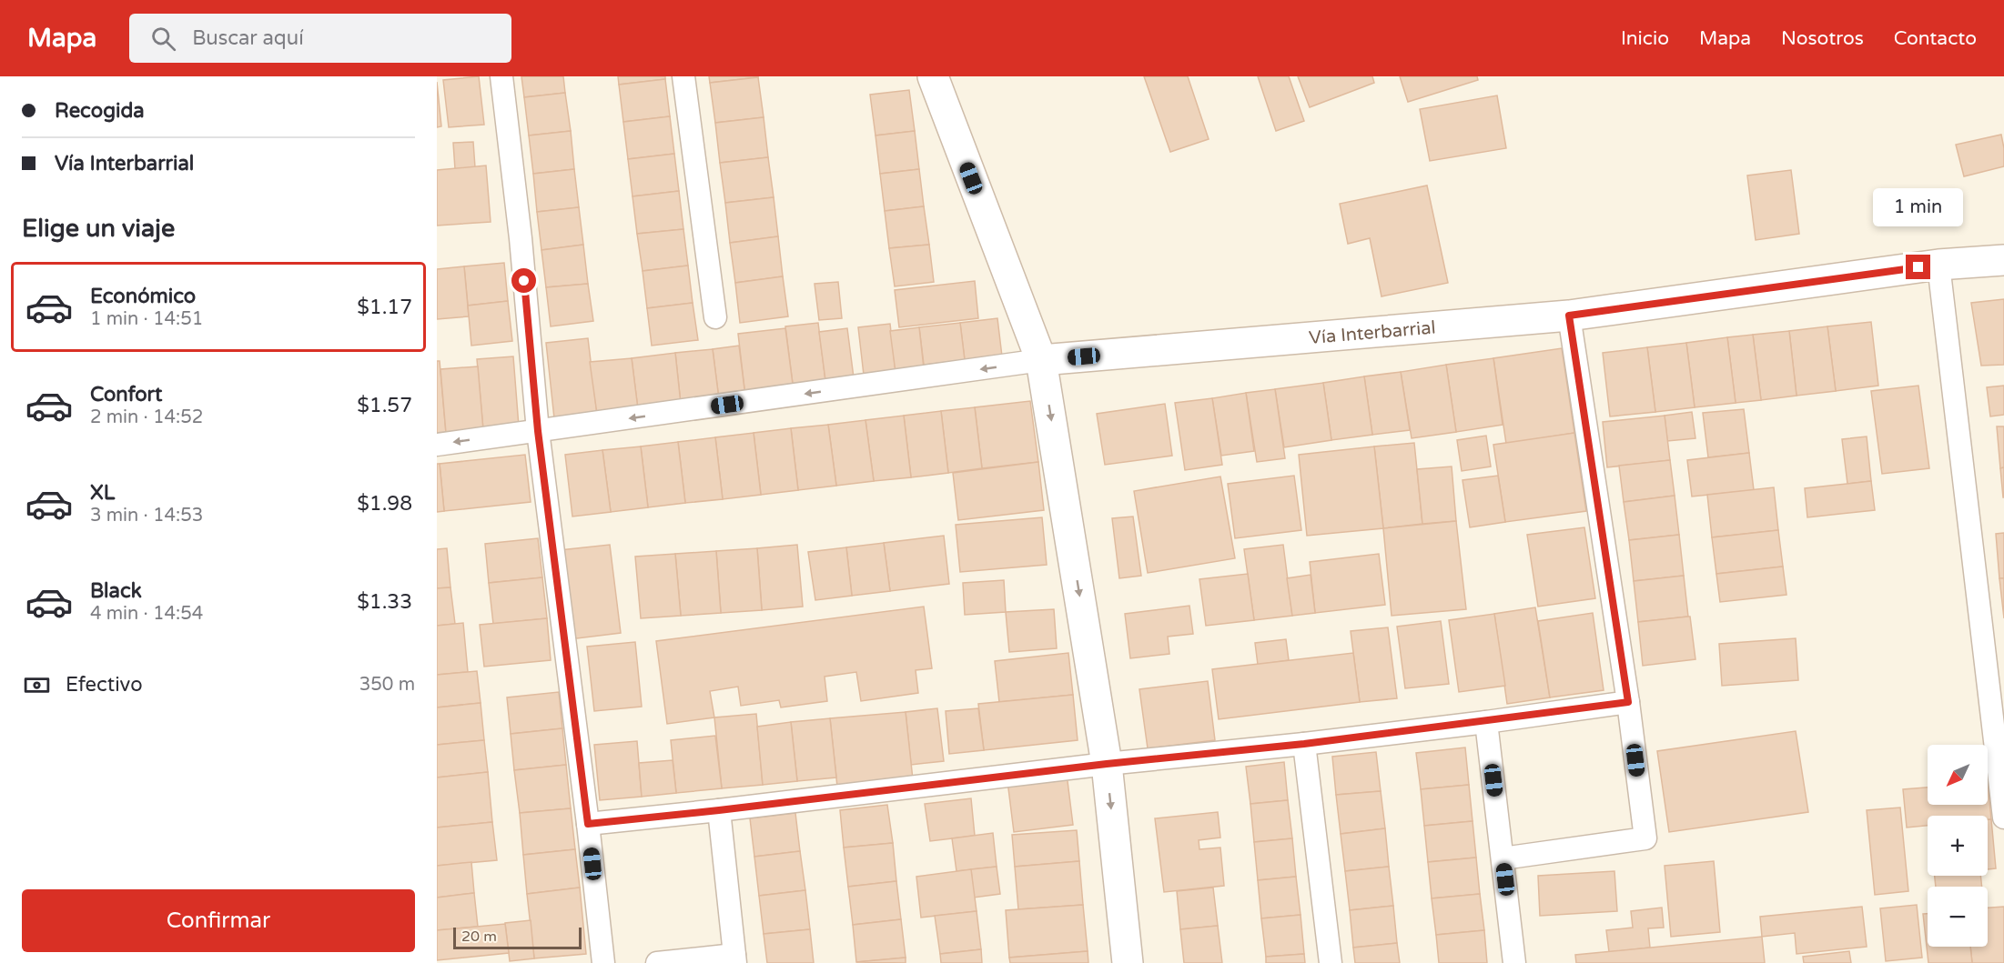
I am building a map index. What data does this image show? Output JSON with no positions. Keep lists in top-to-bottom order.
{
  "streets": {
    "main road": ["Vía Interbarrial"]
  },
  "scale_bar": "20 m",
  "north": "bottom left",
  "page": {
    "header": "Mapa",
    "search": "Buscar aquí",
    "nav": [
      "Inicio",
      "Mapa",
      "Nosotros",
      "Contacto"
    ],
    "banner": ["Recogida", "Vía Interbarrial"],
    "bubble": "1 min",
    "heading": "Elige un viaje",
    "list": [
      {
        "name": "Económico",
        "note": "1 min · 14:51",
        "value": "$1.17"
      },
      {
        "name": "Confort",
        "note": "2 min · 14:52",
        "value": "$1.57"
      },
      {
        "name": "XL",
        "note": "3 min · 14:53",
        "value": "$1.98"
      },
      {
        "name": "Black",
        "note": "4 min · 14:54",
        "value": "$1.33"
      }
    ],
    "pay": ["Efectivo", "350 m"],
    "map_buttons": ["+", "−"],
    "buttons": "Confirmar",
    "scale": "20 m"
  }
}
